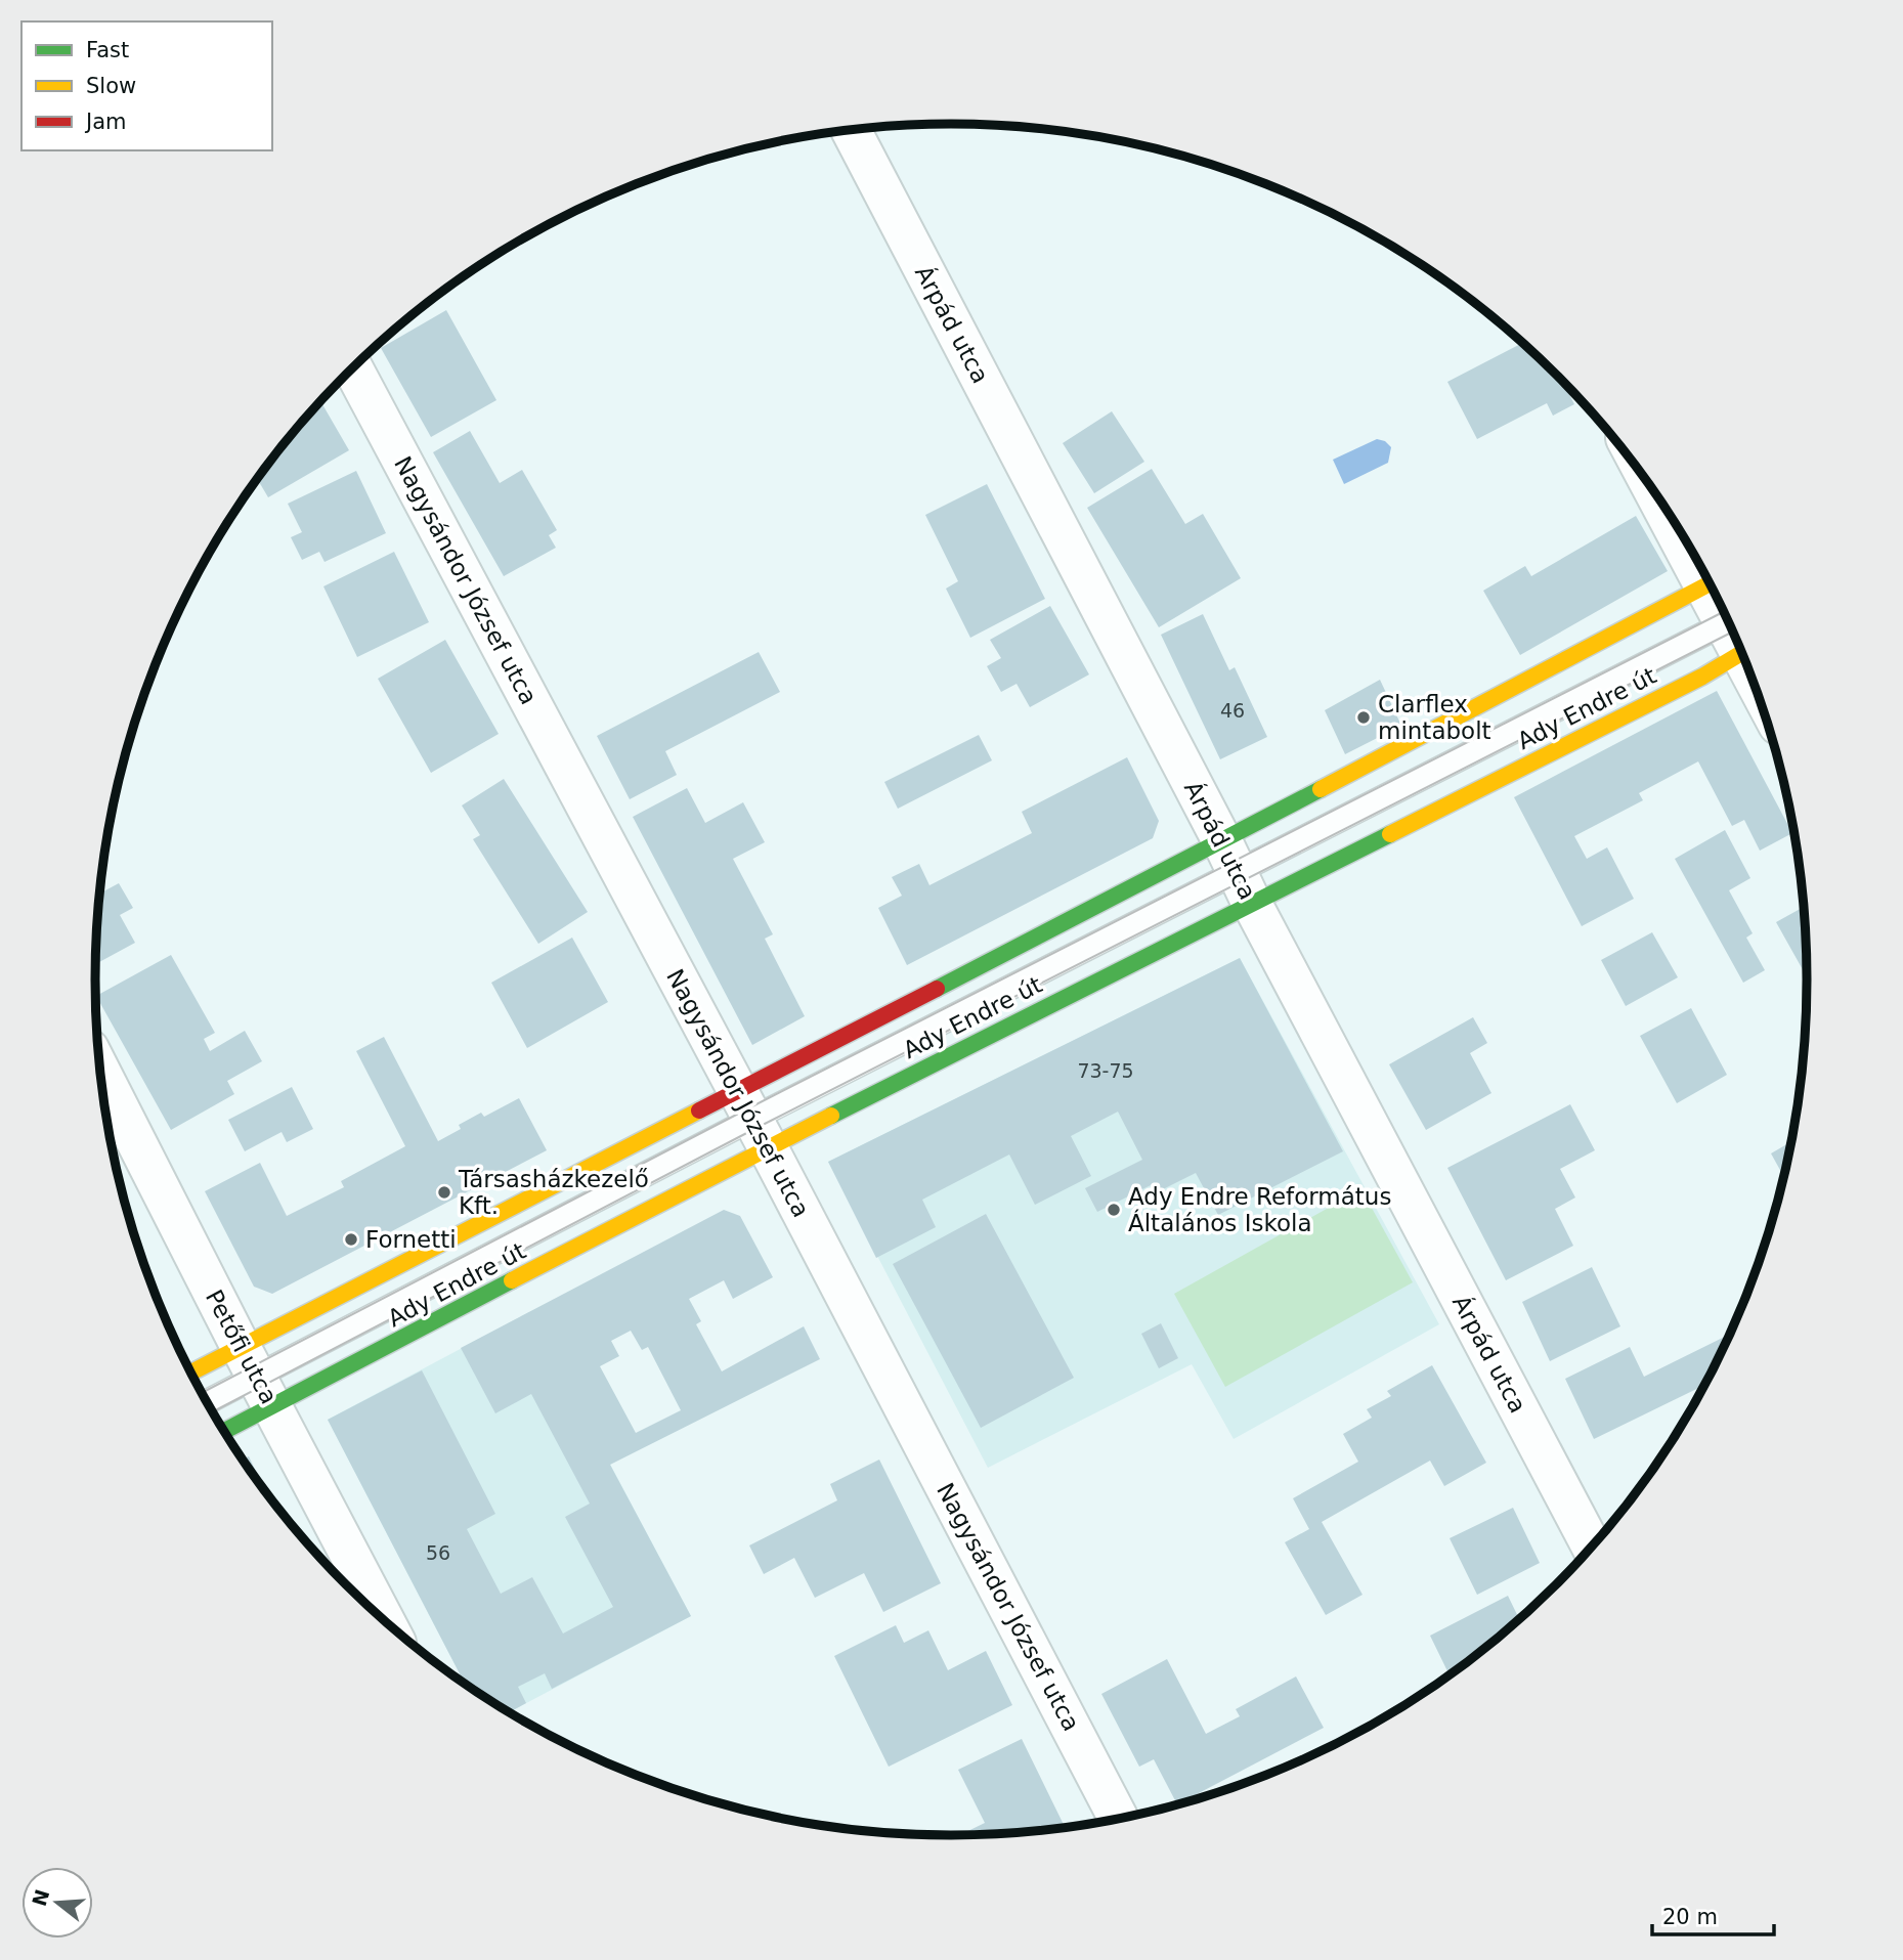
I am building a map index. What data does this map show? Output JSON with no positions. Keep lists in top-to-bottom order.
{
  "streets": {
    "street": [
      "Árpád utca",
      "Nagysándor József utca",
      "Ady Endre út",
      "Petőfi utca"
    ]
  },
  "crossings": [
    ["Árpád utca", "Ady Endre út"],
    ["Nagysándor József utca", "Ady Endre út"],
    ["Ady Endre út", "Petőfi utca"]
  ],
  "places": [
    "Clarflex mintabolt",
    "Társasházkezelő Kft.",
    "Ady Endre Református Általános Iskola",
    "Fornetti"
  ],
  "house_numbers": ["46", "73-75", "56"],
  "legend": ["Fast", "Slow", "Jam"],
  "scale_bar": "20 m",
  "north": "left"
}
